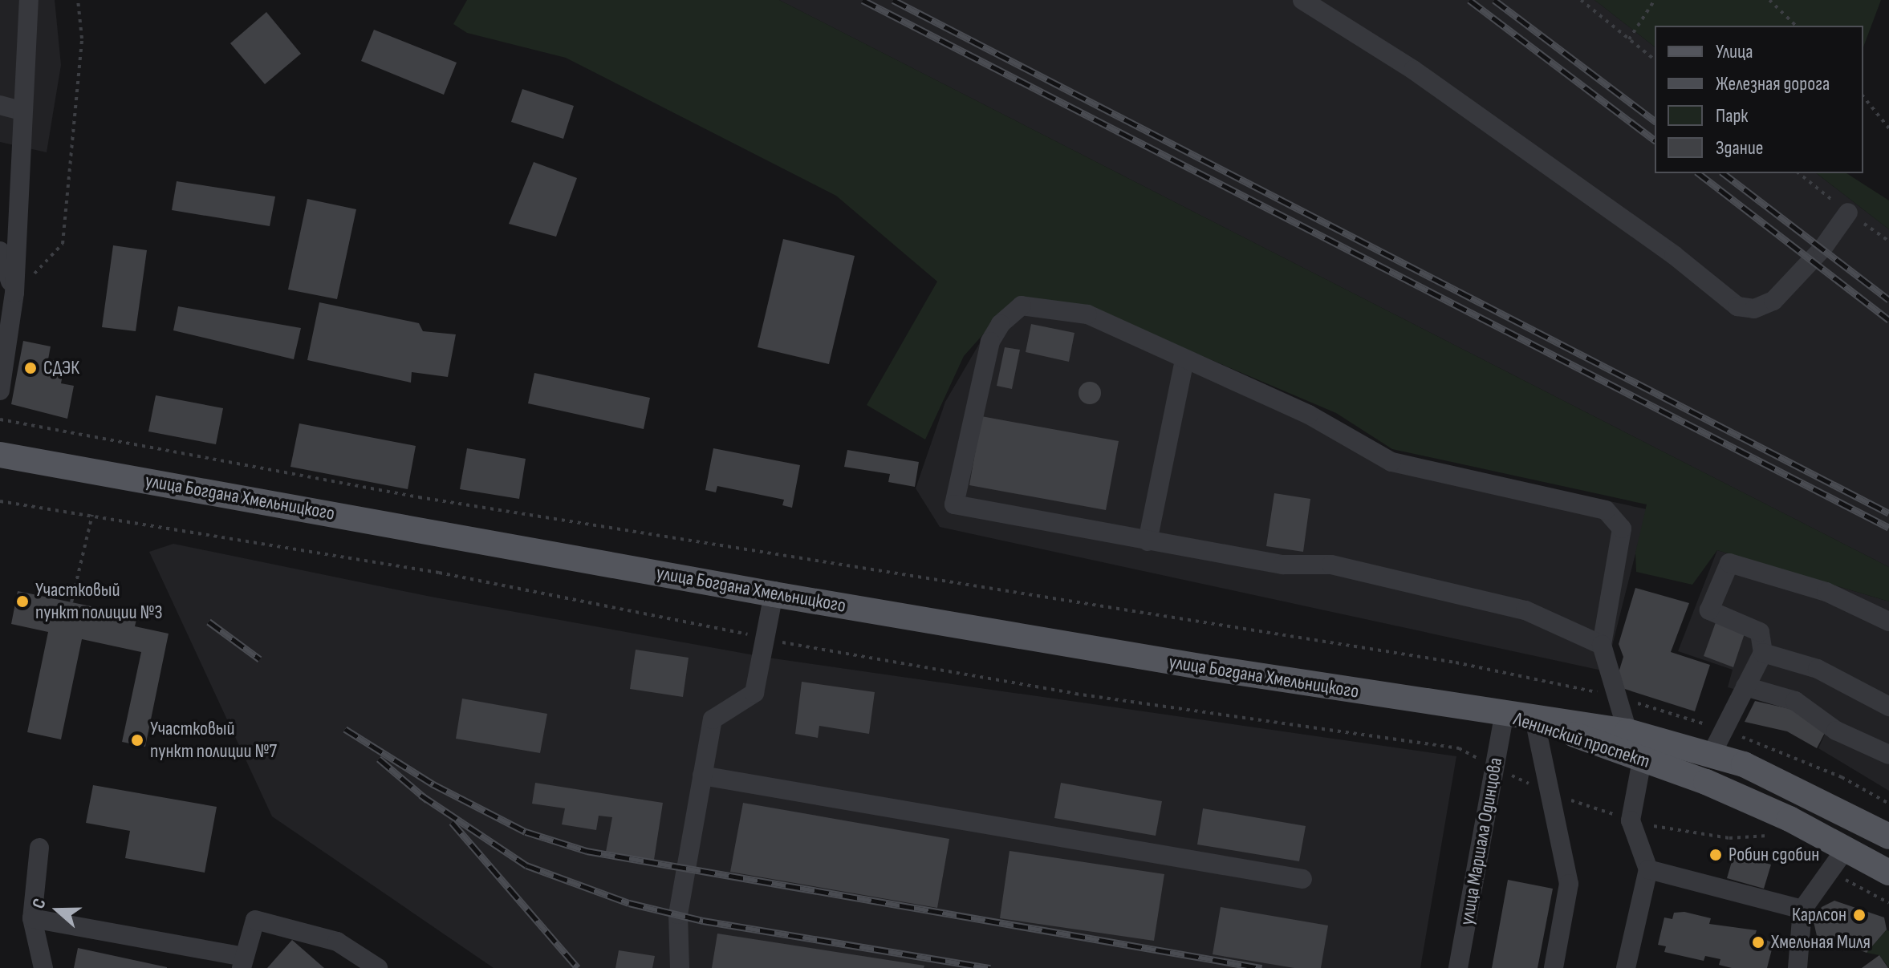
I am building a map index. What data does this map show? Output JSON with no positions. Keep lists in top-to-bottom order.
{
  "streets": {
    "main road": ["улица Богдана Хмельницкого", "Ленинский проспект"],
    "street": ["улица Маршала Одинцова"]
  },
  "crossings": [
    ["улица Богдана Хмельницкого", "Ленинский проспект"],
    ["улица Богдана Хмельницкого", "улица Маршала Одинцова"],
    ["Ленинский проспект", "улица Маршала Одинцова"]
  ],
  "places": [
    "СДЭК",
    "Участковый пункт полиции №3",
    "Участковый пункт полиции №7",
    "Робин сдобин",
    "Карлсон",
    "Хмельная Миля"
  ],
  "legend": [
    "Улица",
    "Железная дорога",
    "Парк",
    "Здание"
  ],
  "north": "left"
}
